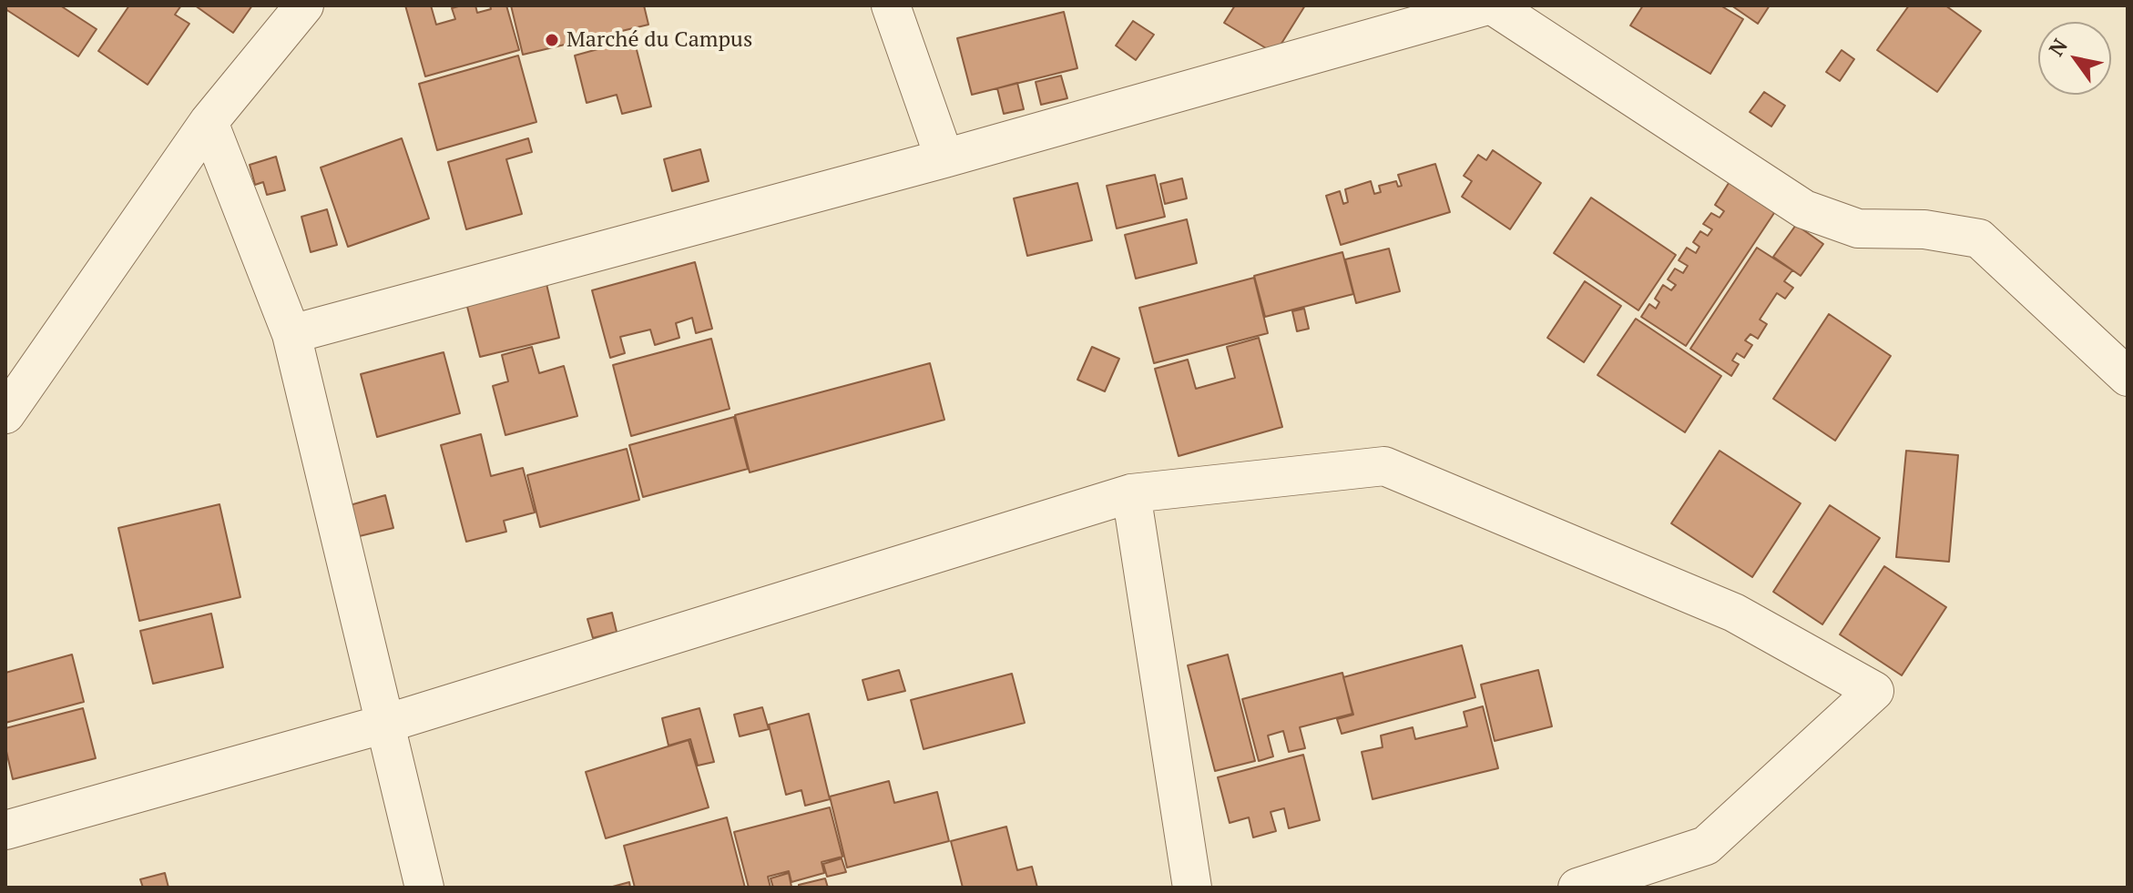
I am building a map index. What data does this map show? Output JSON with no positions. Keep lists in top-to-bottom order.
{
  "places": ["Marché du Campus"],
  "north": "top left"
}
